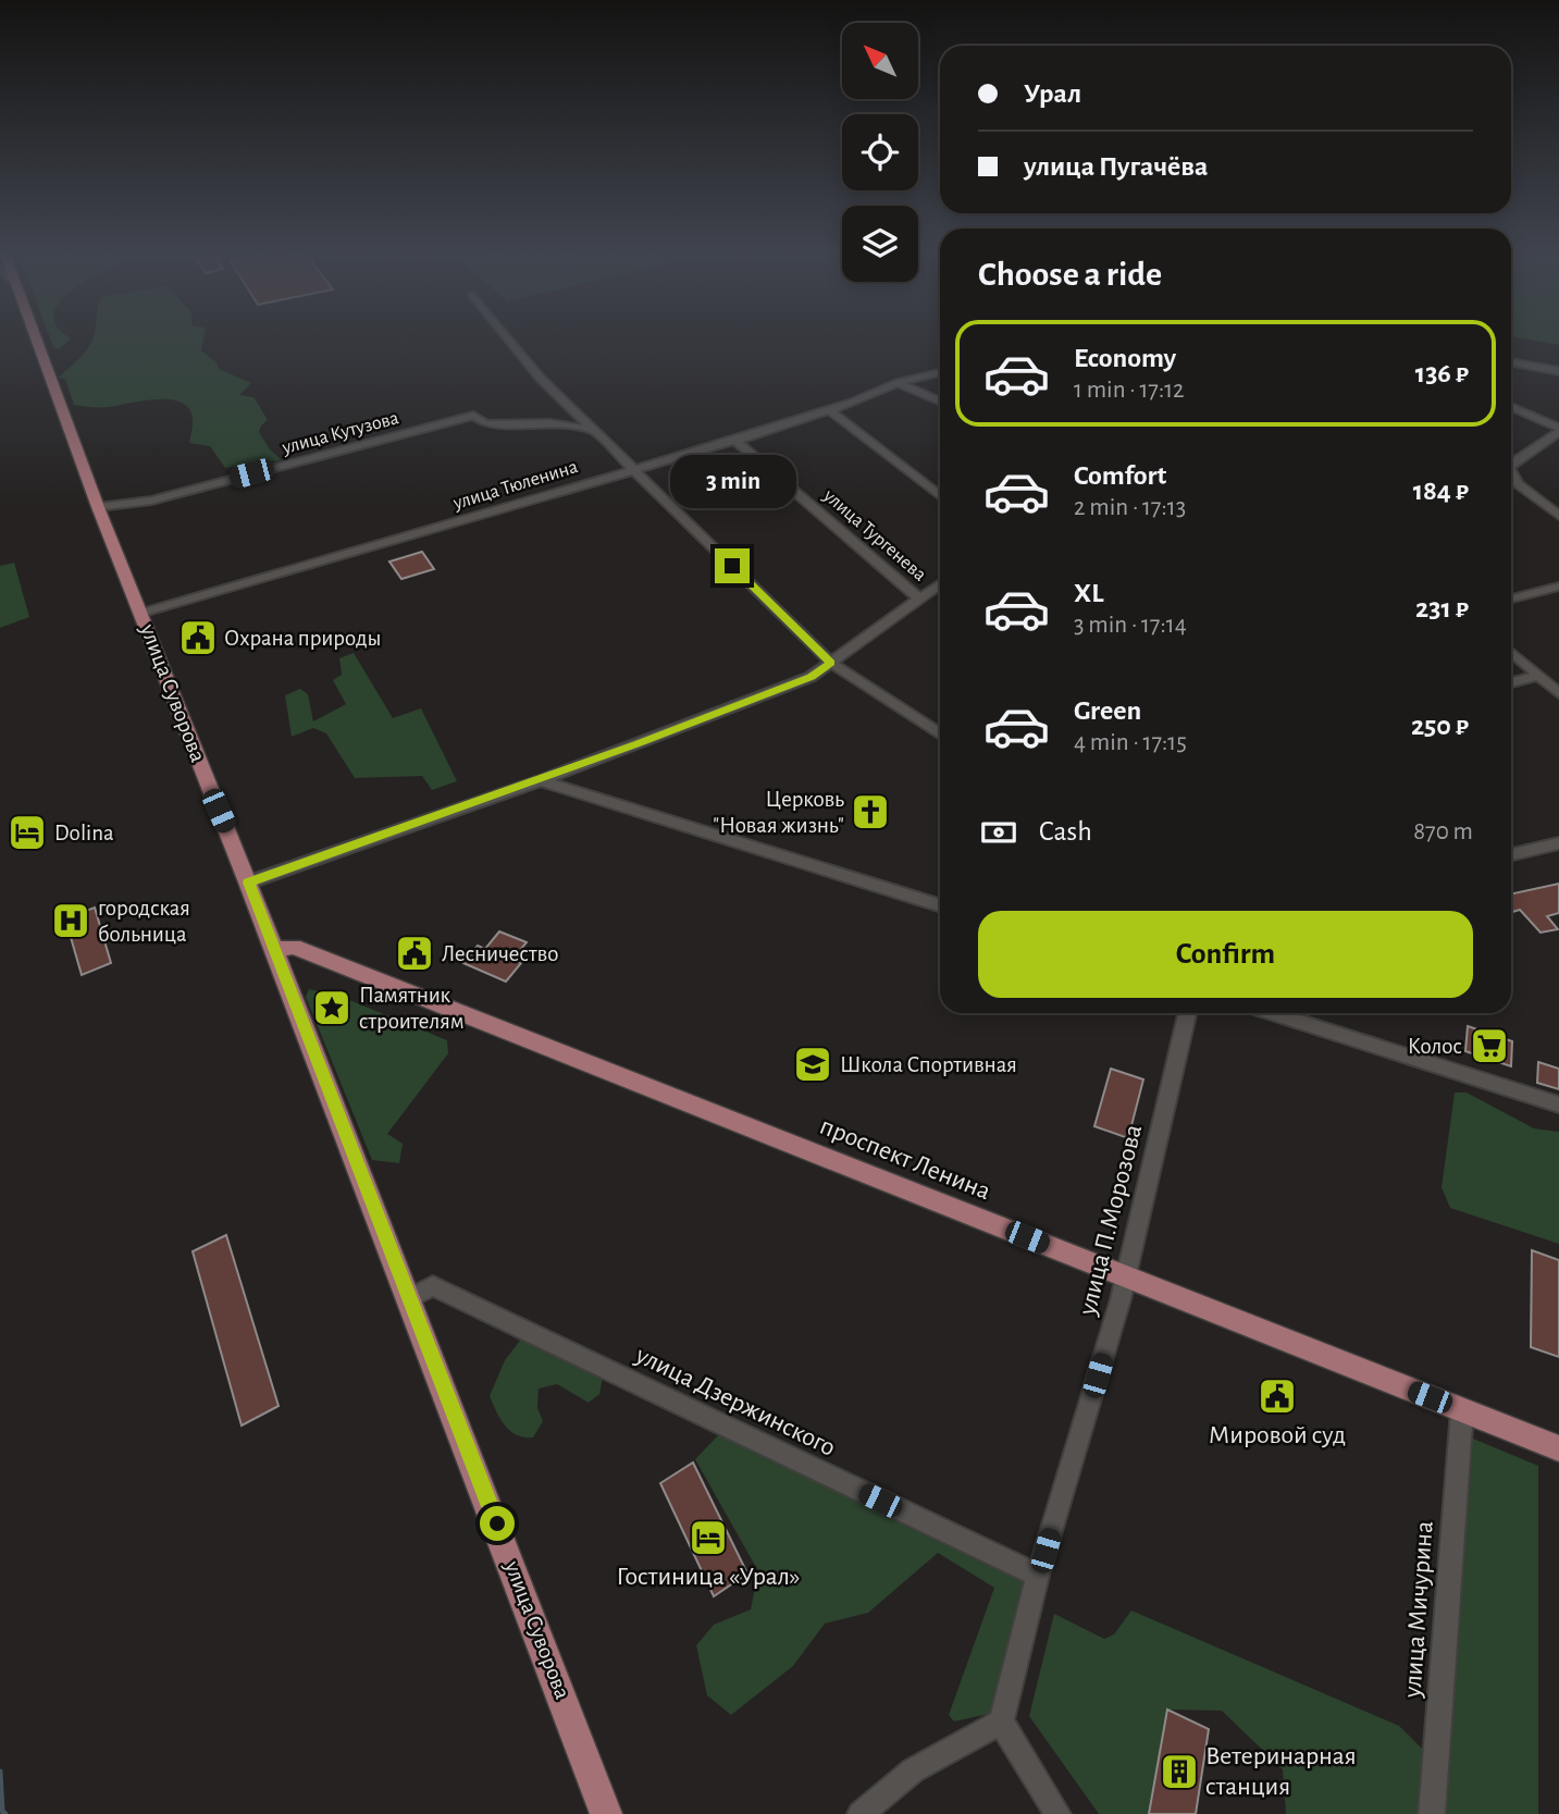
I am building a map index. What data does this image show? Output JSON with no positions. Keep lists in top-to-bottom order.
{
  "streets": {
    "main road": ["улица Суворова", "проспект Ленина"],
    "street": [
      "улица Кутузова",
      "улица Тюленина",
      "улица Тургенева",
      "улица П.Морозова",
      "улица Дзержинского",
      "улица Мичурина"
    ]
  },
  "crossings": [
    ["улица Кутузова", "улица Суворова"],
    ["улица Тюленина", "улица Тургенева"],
    ["улица Тюленина", "улица Суворова"],
    ["улица Суворова", "проспект Ленина"],
    ["улица Суворова", "улица Дзержинского"],
    ["проспект Ленина", "улица П.Морозова"],
    ["проспект Ленина", "улица Мичурина"],
    ["улица П.Морозова", "улица Дзержинского"]
  ],
  "places": {
    "public building": ["Охрана природы", "Лесничество", "Мировой суд"],
    "church": ["Церковь \"Новая жизнь\""],
    "hotel": ["Dolina", "Гостиница «Урал»"],
    "hospital": ["городская больница"],
    "place": ["Памятник строителям"],
    "supermarket": ["Колос"],
    "school or university": ["Школа Спортивная"],
    "building": ["Ветеринарная станция"]
  },
  "north": "top left",
  "page": {
    "banner": ["Урал", "улица Пугачёва"],
    "heading": "Choose a ride",
    "list": [
      {
        "name": "Economy",
        "note": "1 min · 17:12",
        "value": "136 ₽"
      },
      {
        "name": "Comfort",
        "note": "2 min · 17:13",
        "value": "184 ₽"
      },
      {
        "name": "XL",
        "note": "3 min · 17:14",
        "value": "231 ₽"
      },
      {
        "name": "Green",
        "note": "4 min · 17:15",
        "value": "250 ₽"
      }
    ],
    "bubble": "3 min",
    "pay": ["Cash", "870 m"],
    "buttons": "Confirm"
  }
}
